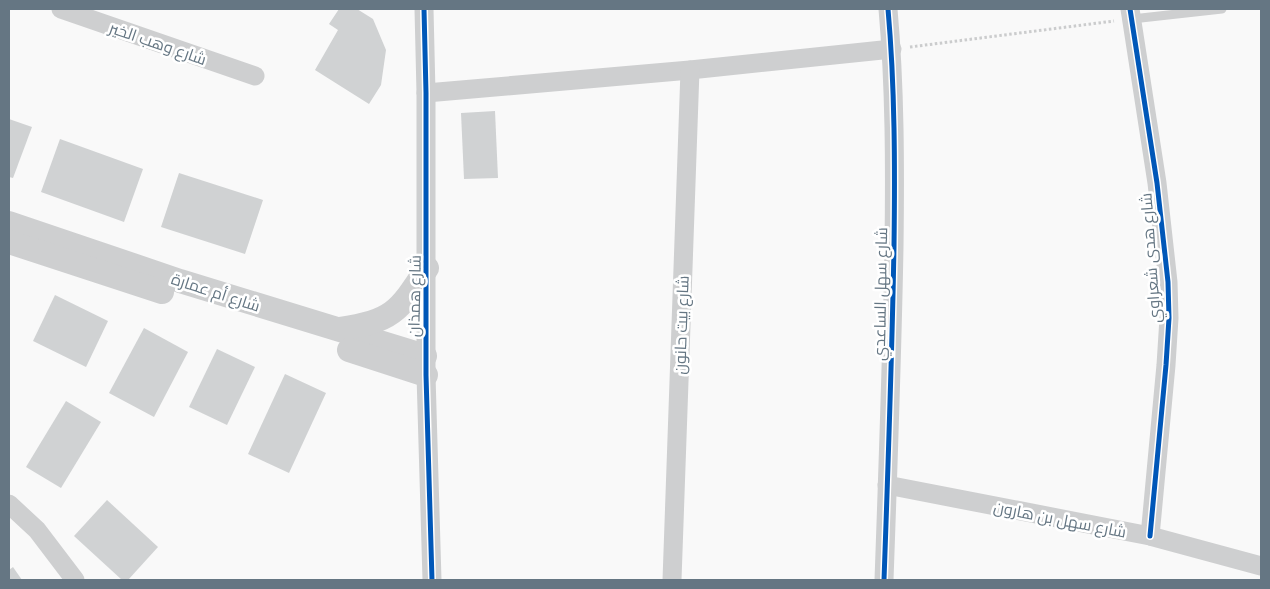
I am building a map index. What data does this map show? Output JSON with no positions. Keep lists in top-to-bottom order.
{
  "streets": {
    "street": [
      "شارع وهب الخير",
      "شارع هدى شعراوي",
      "شارع أم عمارة",
      "شارع سهل الساعدي",
      "شارع همذان",
      "شارع بيت حانون",
      "شارع سهل بن هارون"
    ]
  },
  "crossings": [
    ["شارع هدى شعراوي", "شارع سهل بن هارون"],
    ["شارع أم عمارة", "شارع همذان"],
    ["شارع سهل الساعدي", "شارع سهل بن هارون"]
  ]
}
